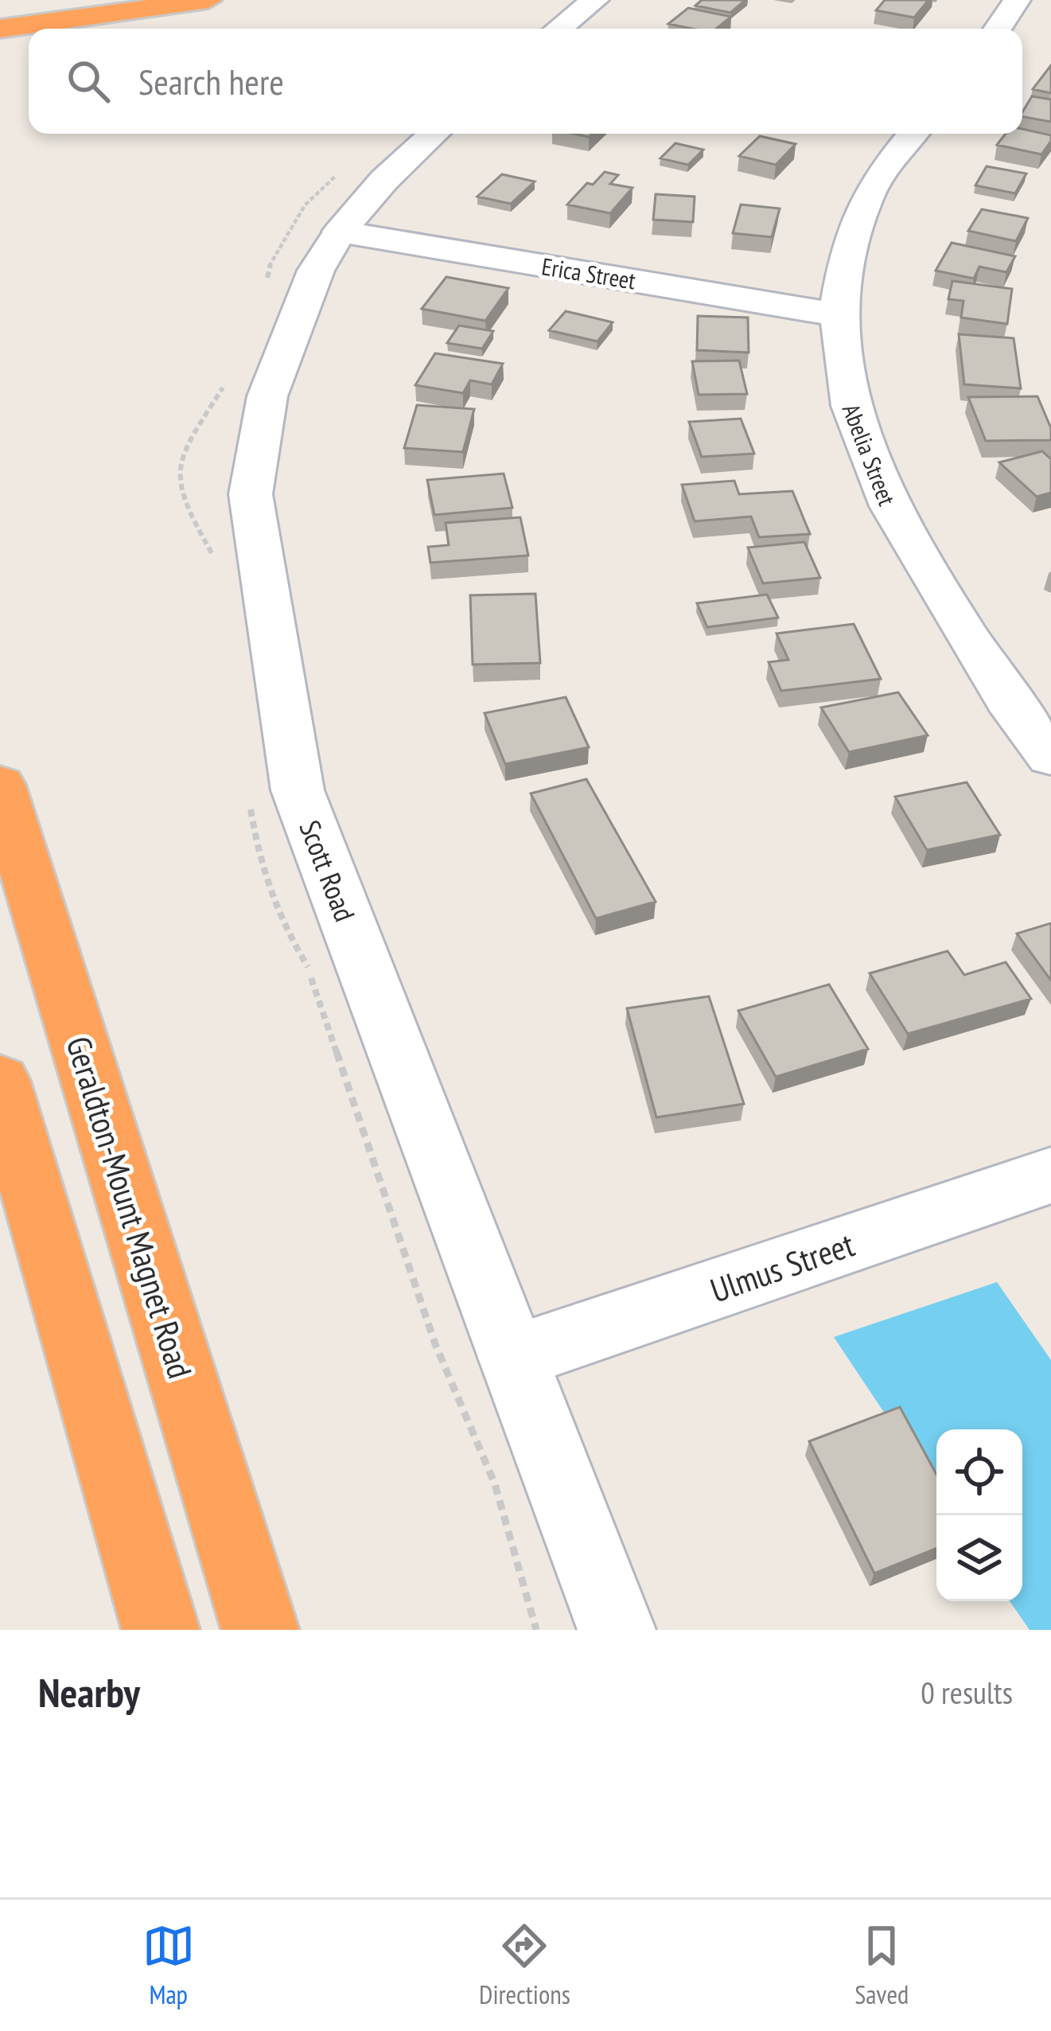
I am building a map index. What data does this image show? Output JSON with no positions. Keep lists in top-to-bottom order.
{
  "streets": {
    "highway": ["Geraldton-Mount Magnet Road"],
    "street": [
      "Erica Street",
      "Abelia Street",
      "Scott Road",
      "Ulmus Street"
    ]
  },
  "crossings": [
    ["Erica Street", "Abelia Street"],
    ["Erica Street", "Scott Road"],
    ["Scott Road", "Ulmus Street"]
  ],
  "page": {
    "search": "Search here",
    "heading": ["Nearby", "0 results"],
    "nav": ["Map", "Directions", "Saved"]
  }
}
